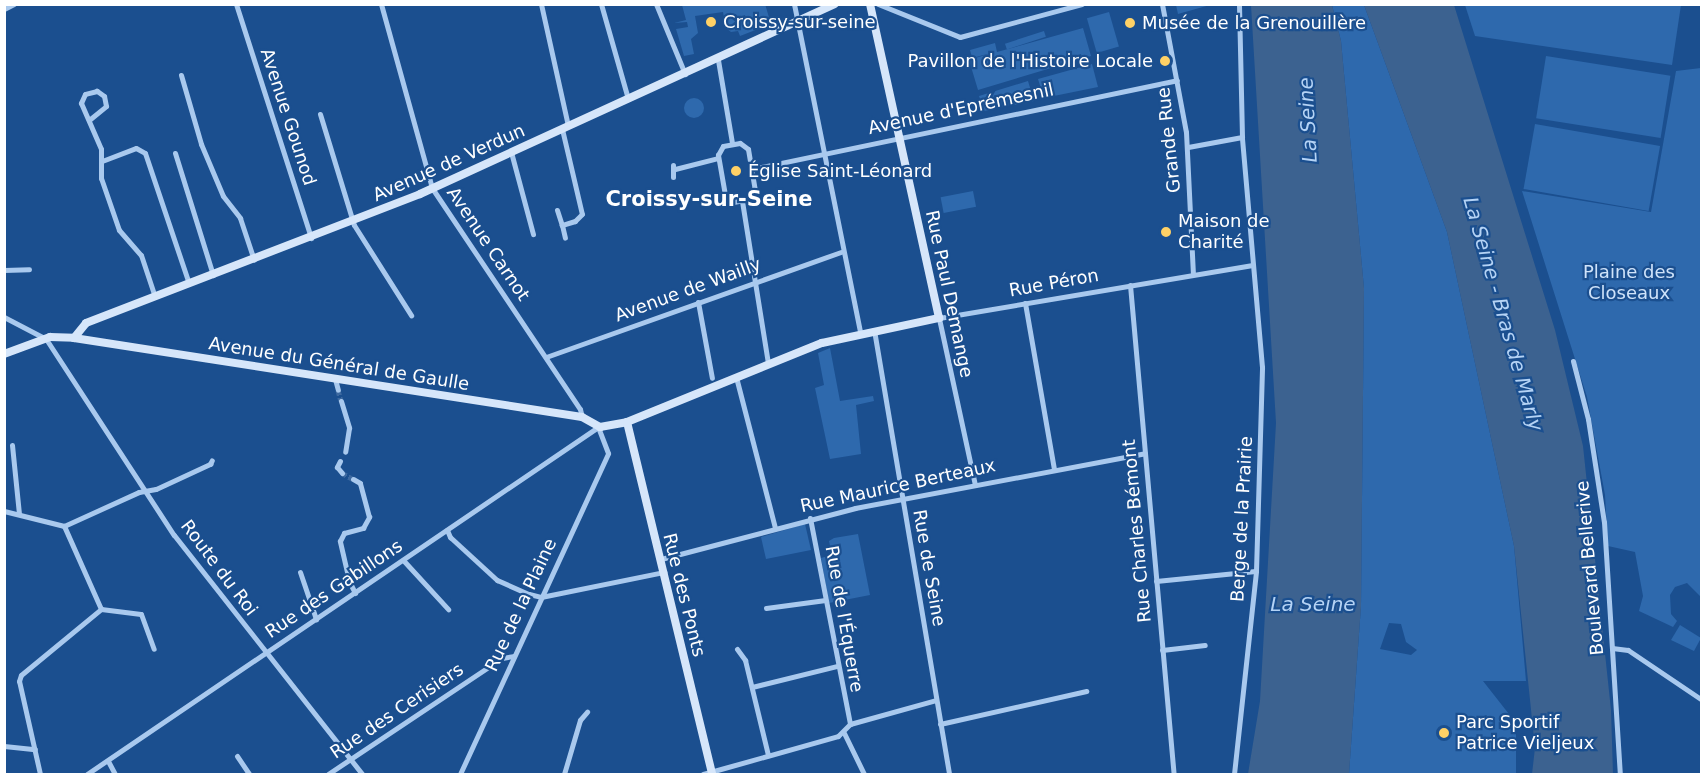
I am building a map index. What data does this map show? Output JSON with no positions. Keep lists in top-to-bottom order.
{
  "streets": {
    "main road": [
      "Avenue de Verdun",
      "Rue Péron",
      "Rue Paul Demange",
      "Avenue du Général de Gaulle",
      "Rue des Ponts"
    ],
    "street": [
      "Avenue d'Eprémesnil",
      "Avenue Gounod",
      "Grande Rue",
      "Avenue Carnot",
      "Avenue de Wailly",
      "Rue Maurice Berteaux",
      "Berge de la Prairie",
      "Rue Charles Bémont",
      "Route du Roi",
      "Rue de Seine",
      "Boulevard Bellerive",
      "Rue des Gabillons",
      "Rue de la Plaine",
      "Rue de l'Équerre",
      "Rue des Cerisiers"
    ]
  },
  "crossings": [
    ["Avenue d'Eprémesnil", "Grande Rue"],
    ["Avenue d'Eprémesnil", "Rue Paul Demange"],
    ["Avenue Gounod", "Avenue de Verdun"],
    ["Grande Rue", "Rue Péron"],
    ["Avenue de Verdun", "Avenue Carnot"],
    ["Avenue de Verdun", "Avenue du Général de Gaulle"],
    ["Avenue Carnot", "Avenue de Wailly"],
    ["Avenue Carnot", "Avenue du Général de Gaulle"],
    ["Rue Péron", "Rue Paul Demange"],
    ["Rue Péron", "Avenue du Général de Gaulle"],
    ["Rue Péron", "Berge de la Prairie"],
    ["Rue Péron", "Rue Charles Bémont"],
    ["Rue Péron", "Rue de Seine"],
    ["Rue Péron", "Rue des Gabillons"],
    ["Rue Péron", "Rue des Ponts"],
    ["Rue Péron", "Rue de la Plaine"],
    ["Rue Paul Demange", "Rue Maurice Berteaux"],
    ["Avenue du Général de Gaulle", "Route du Roi"],
    ["Avenue du Général de Gaulle", "Rue des Gabillons"],
    ["Avenue du Général de Gaulle", "Rue de la Plaine"],
    ["Rue Maurice Berteaux", "Rue Charles Bémont"],
    ["Rue Maurice Berteaux", "Rue de Seine"],
    ["Rue Maurice Berteaux", "Rue des Ponts"],
    ["Rue Maurice Berteaux", "Rue de l'Équerre"],
    ["Route du Roi", "Rue des Gabillons"],
    ["Route du Roi", "Rue des Cerisiers"],
    ["Rue des Gabillons", "Rue de la Plaine"],
    ["Rue de la Plaine", "Rue des Cerisiers"]
  ],
  "districts": ["Croissy-sur-Seine"],
  "water": ["La Seine", "La Seine - Bras de Marly"],
  "parks": ["Plaine des Closeaux"],
  "places": [
    "Croissy-sur-seine",
    "Musée de la Grenouillère",
    "Pavillon de l'Histoire Locale",
    "Église Saint-Léonard",
    "Maison de Charité",
    "Parc Sportif Patrice Vieljeux"
  ]
}
